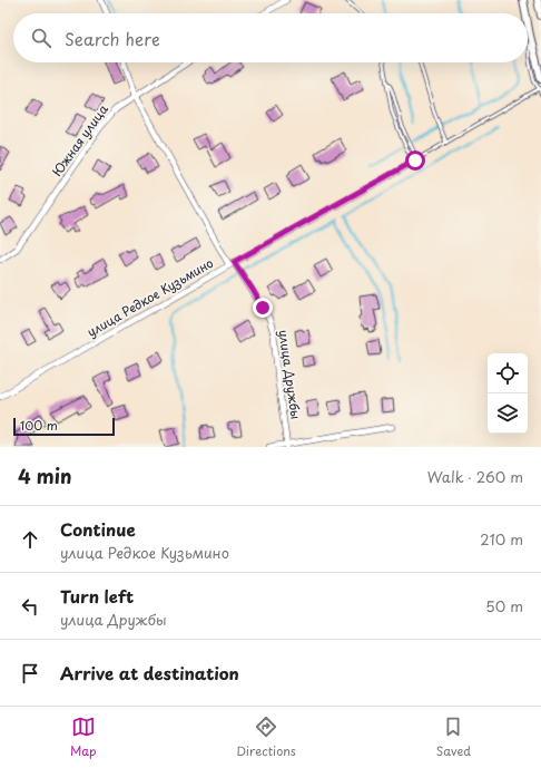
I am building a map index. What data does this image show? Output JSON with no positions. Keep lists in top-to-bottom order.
{
  "streets": {
    "street": ["Южная улица", "улица Редкое Кузьмино", "улица Дружбы"]
  },
  "crossings": [
    ["Южная улица", "улица Дружбы"],
    ["улица Редкое Кузьмино", "улица Дружбы"]
  ],
  "scale_bar": "100 m",
  "page": {
    "search": "Search here",
    "scale": "100 m",
    "heading": ["4 min", "Walk · 260 m"],
    "list": [
      ["Continue", "улица Редкое Кузьмино", "210 m"],
      ["Turn left", "улица Дружбы", "50 m"],
      "Arrive at destination"
    ],
    "nav": ["Map", "Directions", "Saved"]
  }
}
